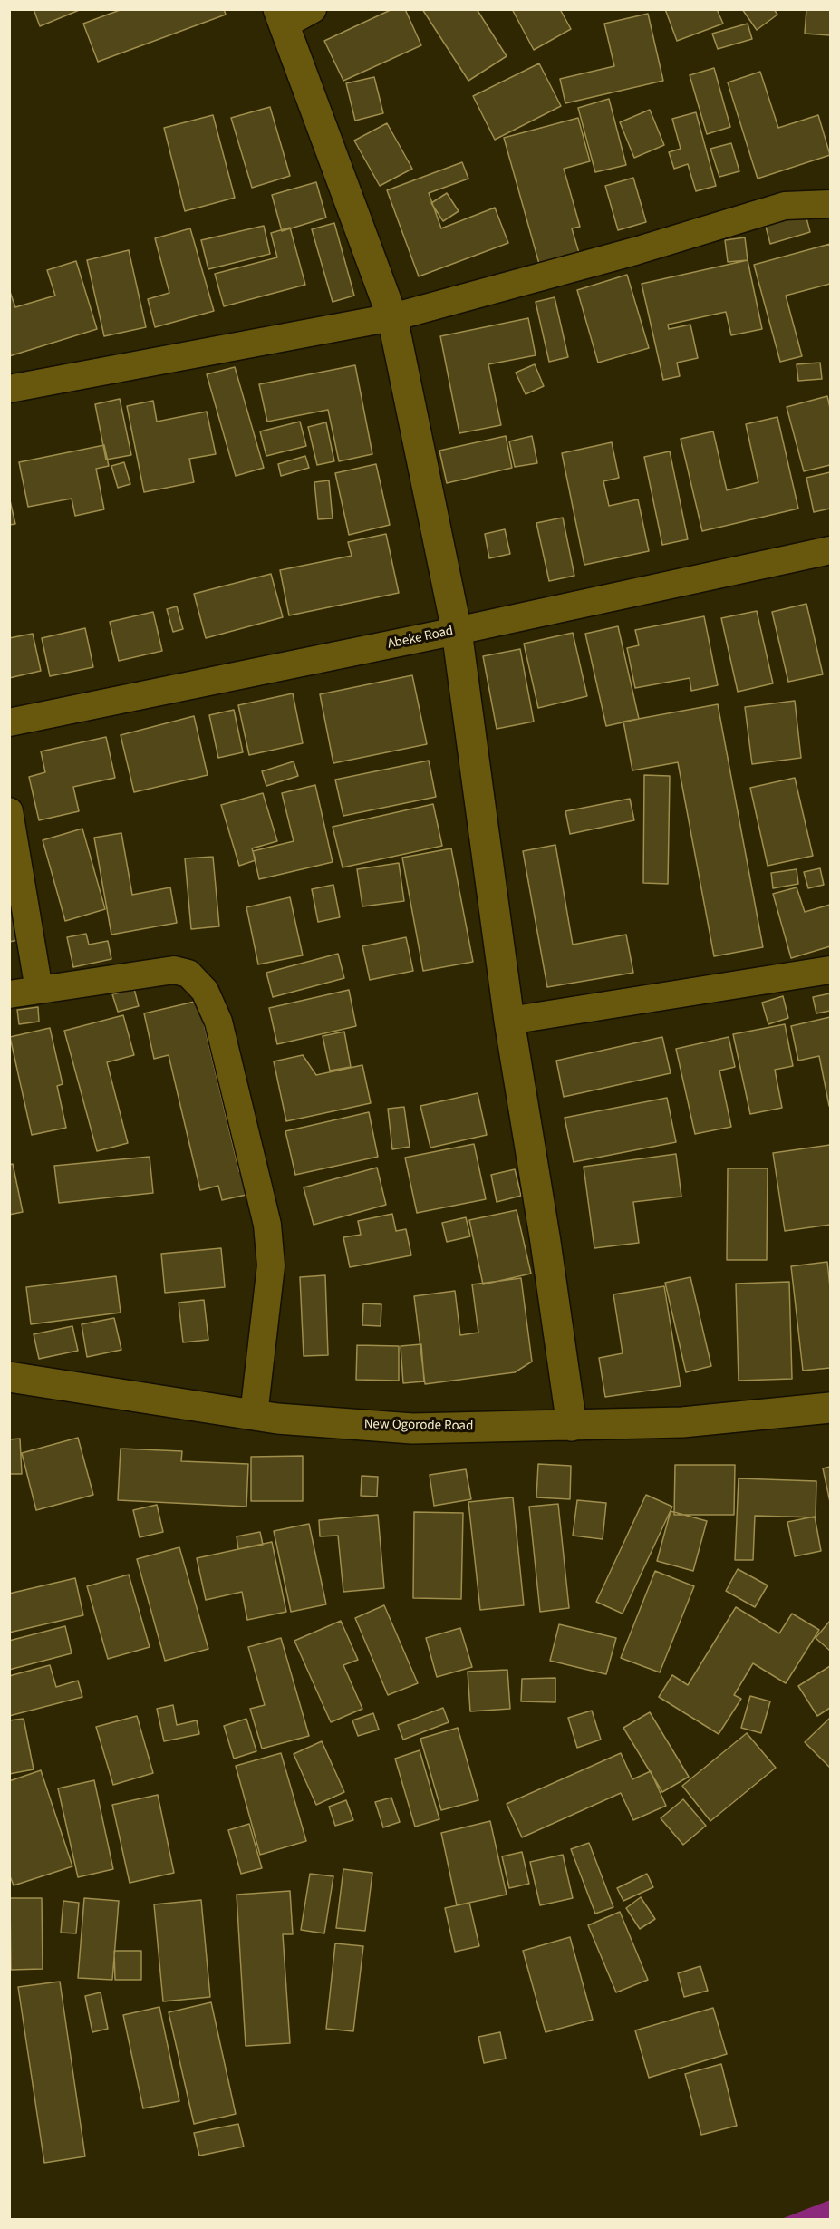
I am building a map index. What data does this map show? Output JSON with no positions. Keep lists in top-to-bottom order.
{
  "streets": {
    "street": ["Abeke Road", "New Ogorode Road"]
  }
}
